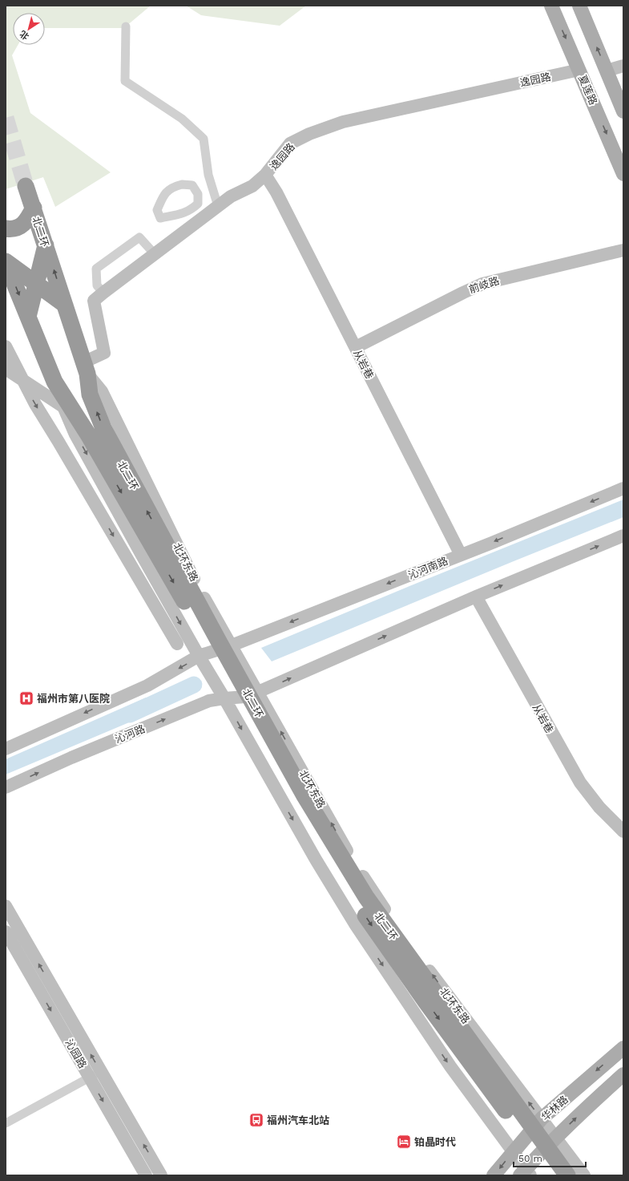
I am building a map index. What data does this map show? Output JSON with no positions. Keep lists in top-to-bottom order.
{
  "streets": {
    "highway": ["北二环"],
    "main road": [
      "逸园路",
      "夏莲路",
      "前岐路",
      "从岩巷",
      "北环东路",
      "沁河南路",
      "沁河路",
      "沁园路",
      "华林路"
    ]
  },
  "crossings": [
    ["逸园路", "夏莲路"],
    ["逸园路", "北二环"],
    ["逸园路", "从岩巷"],
    ["逸园路", "北环东路"],
    ["北二环", "北环东路"],
    ["前岐路", "从岩巷"],
    ["从岩巷", "沁河南路"],
    ["北环东路", "沁河南路"],
    ["北环东路", "沁河路"],
    ["北环东路", "华林路"]
  ],
  "places": {
    "hospital": ["福州市第八医院"],
    "bus stop": ["福州汽车北站"],
    "hotel": ["铂晶时代"]
  },
  "scale_bar": "50 m",
  "north": "bottom left"
}
